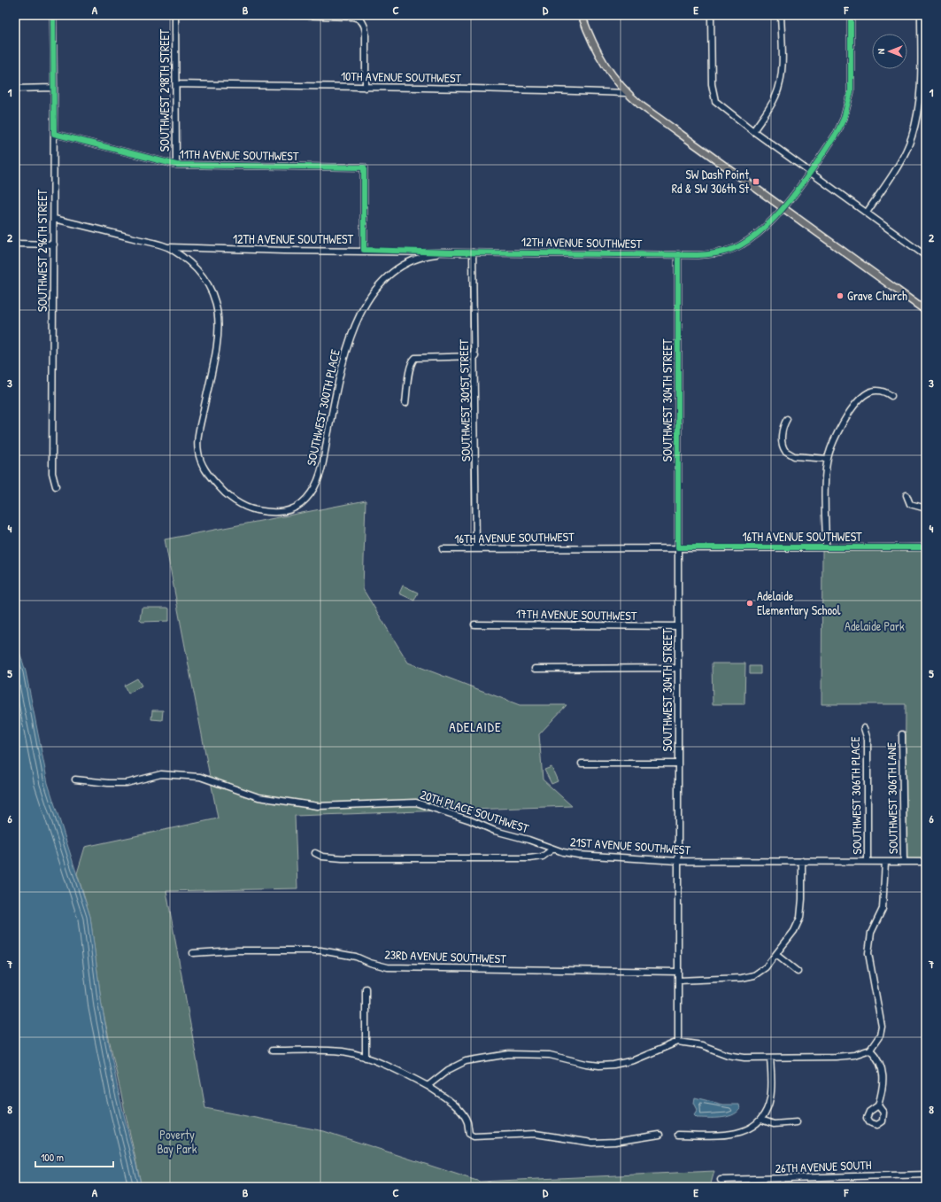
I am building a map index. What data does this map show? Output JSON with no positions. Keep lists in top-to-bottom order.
{
  "streets": {
    "street": [
      "10TH AVENUE SOUTHWEST",
      "SOUTHWEST 298TH STREET",
      "11TH AVENUE SOUTHWEST",
      "12TH AVENUE SOUTHWEST",
      "SOUTHWEST 296TH STREET",
      "SOUTHWEST 301ST STREET",
      "SOUTHWEST 304TH STREET",
      "SOUTHWEST 300TH PLACE",
      "16TH AVENUE SOUTHWEST",
      "17TH AVENUE SOUTHWEST",
      "SOUTHWEST 306TH PLACE",
      "SOUTHWEST 306TH LANE",
      "20TH PLACE SOUTHWEST",
      "21ST AVENUE SOUTHWEST",
      "23RD AVENUE SOUTHWEST",
      "26TH AVENUE SOUTH"
    ]
  },
  "crossings": [
    ["10TH AVENUE SOUTHWEST", "SOUTHWEST 298TH STREET"],
    ["SOUTHWEST 298TH STREET", "11TH AVENUE SOUTHWEST"],
    ["11TH AVENUE SOUTHWEST", "12TH AVENUE SOUTHWEST"],
    ["11TH AVENUE SOUTHWEST", "SOUTHWEST 296TH STREET"],
    ["12TH AVENUE SOUTHWEST", "SOUTHWEST 301ST STREET"],
    ["12TH AVENUE SOUTHWEST", "SOUTHWEST 304TH STREET"],
    ["12TH AVENUE SOUTHWEST", "SOUTHWEST 300TH PLACE"],
    ["SOUTHWEST 301ST STREET", "16TH AVENUE SOUTHWEST"],
    ["SOUTHWEST 304TH STREET", "16TH AVENUE SOUTHWEST"],
    ["SOUTHWEST 304TH STREET", "17TH AVENUE SOUTHWEST"],
    ["SOUTHWEST 304TH STREET", "21ST AVENUE SOUTHWEST"],
    ["SOUTHWEST 304TH STREET", "23RD AVENUE SOUTHWEST"],
    ["SOUTHWEST 306TH PLACE", "21ST AVENUE SOUTHWEST"],
    ["SOUTHWEST 306TH LANE", "21ST AVENUE SOUTHWEST"],
    ["20TH PLACE SOUTHWEST", "21ST AVENUE SOUTHWEST"]
  ],
  "districts": ["ADELAIDE"],
  "parks": ["Adelaide Park", "Poverty Bay Park"],
  "places": {
    "transit": ["SW Dash Point Rd & SW 306th St"],
    "other": ["Grave Church", "Adelaide Elementary School"]
  },
  "scale_bar": "100 m",
  "north": "left",
  "grid": {
    "columns": [
      "A",
      "B",
      "C",
      "D",
      "E",
      "F"
    ],
    "rows": [
      "1",
      "2",
      "3",
      "4",
      "5",
      "6",
      "7",
      "8"
    ]
  }
}
